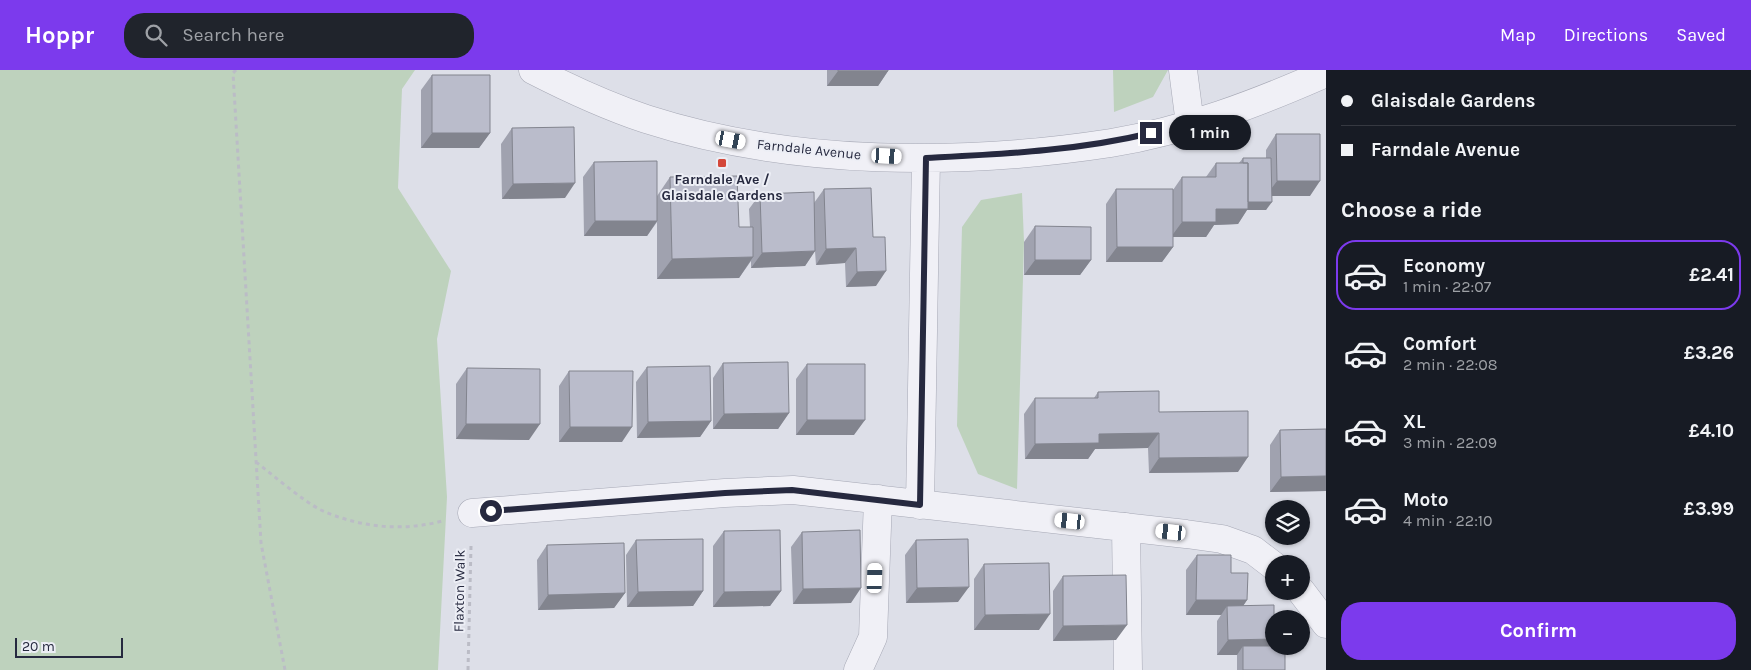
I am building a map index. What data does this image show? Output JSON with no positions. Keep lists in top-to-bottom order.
{
  "streets": {
    "street": ["Farndale Avenue"],
    "path": ["Flaxton Walk"]
  },
  "places": {
    "transit": ["Farndale Ave / Glaisdale Gardens"]
  },
  "scale_bar": "20 m",
  "page": {
    "header": "Hoppr",
    "search": "Search here",
    "nav": ["Map", "Directions", "Saved"],
    "banner": ["Glaisdale Gardens", "Farndale Avenue"],
    "bubble": "1 min",
    "heading": "Choose a ride",
    "list": [
      {
        "name": "Economy",
        "note": "1 min · 22:07",
        "value": "£2.41"
      },
      {
        "name": "Comfort",
        "note": "2 min · 22:08",
        "value": "£3.26"
      },
      {
        "name": "XL",
        "note": "3 min · 22:09",
        "value": "£4.10"
      },
      {
        "name": "Moto",
        "note": "4 min · 22:10",
        "value": "£3.99"
      }
    ],
    "map_buttons": ["+", "−"],
    "buttons": "Confirm",
    "scale": "20 m"
  }
}
